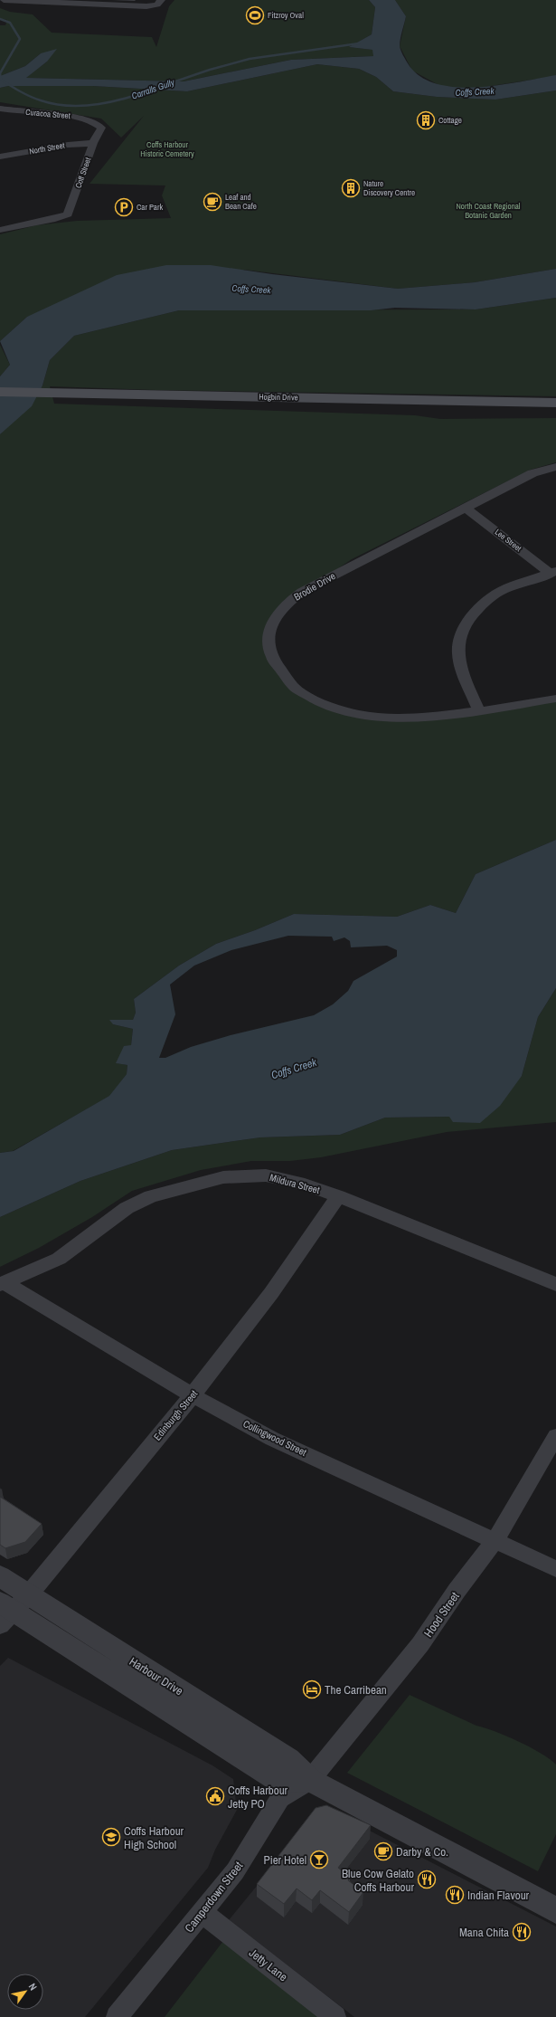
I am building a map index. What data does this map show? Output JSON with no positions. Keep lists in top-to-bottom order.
{
  "streets": {
    "main road": ["Hogbin Drive"],
    "street": [
      "Curacoa Street",
      "North Street",
      "Coff Street",
      "Lee Street",
      "Brodie Drive",
      "Mildura Street",
      "Edinburgh Street",
      "Collingwood Street",
      "Hood Street",
      "Camperdown Street",
      "Jetty Lane"
    ]
  },
  "crossings": [
    ["Curacoa Street", "Coff Street"],
    ["North Street", "Coff Street"],
    ["Lee Street", "Brodie Drive"],
    ["Mildura Street", "Edinburgh Street"],
    ["Mildura Street", "Collingwood Street"],
    ["Edinburgh Street", "Collingwood Street"],
    ["Collingwood Street", "Hood Street"],
    ["Hood Street", "Camperdown Street"],
    ["Camperdown Street", "Jetty Lane"]
  ],
  "water": ["Carralls Gully", "Coffs Creek"],
  "parks": ["Coffs Harbour Historic Cemetery", "North Coast Regional Botanic Garden"],
  "places": {
    "sports": ["Fitzroy Oval"],
    "building": ["Cottage", "Nature Discovery Centre"],
    "cafe": ["Leaf and Bean Cafe", "Darby & Co."],
    "parking": ["Car Park"],
    "hotel": ["The Carribean"],
    "public building": ["Coffs Harbour Jetty PO"],
    "school or university": ["Coffs Harbour High School"],
    "bar": ["Pier Hotel"],
    "restaurant": ["Blue Cow Gelato Coffs Harbour", "Indian Flavour", "Mana Chita"]
  },
  "north": "top right"
}
